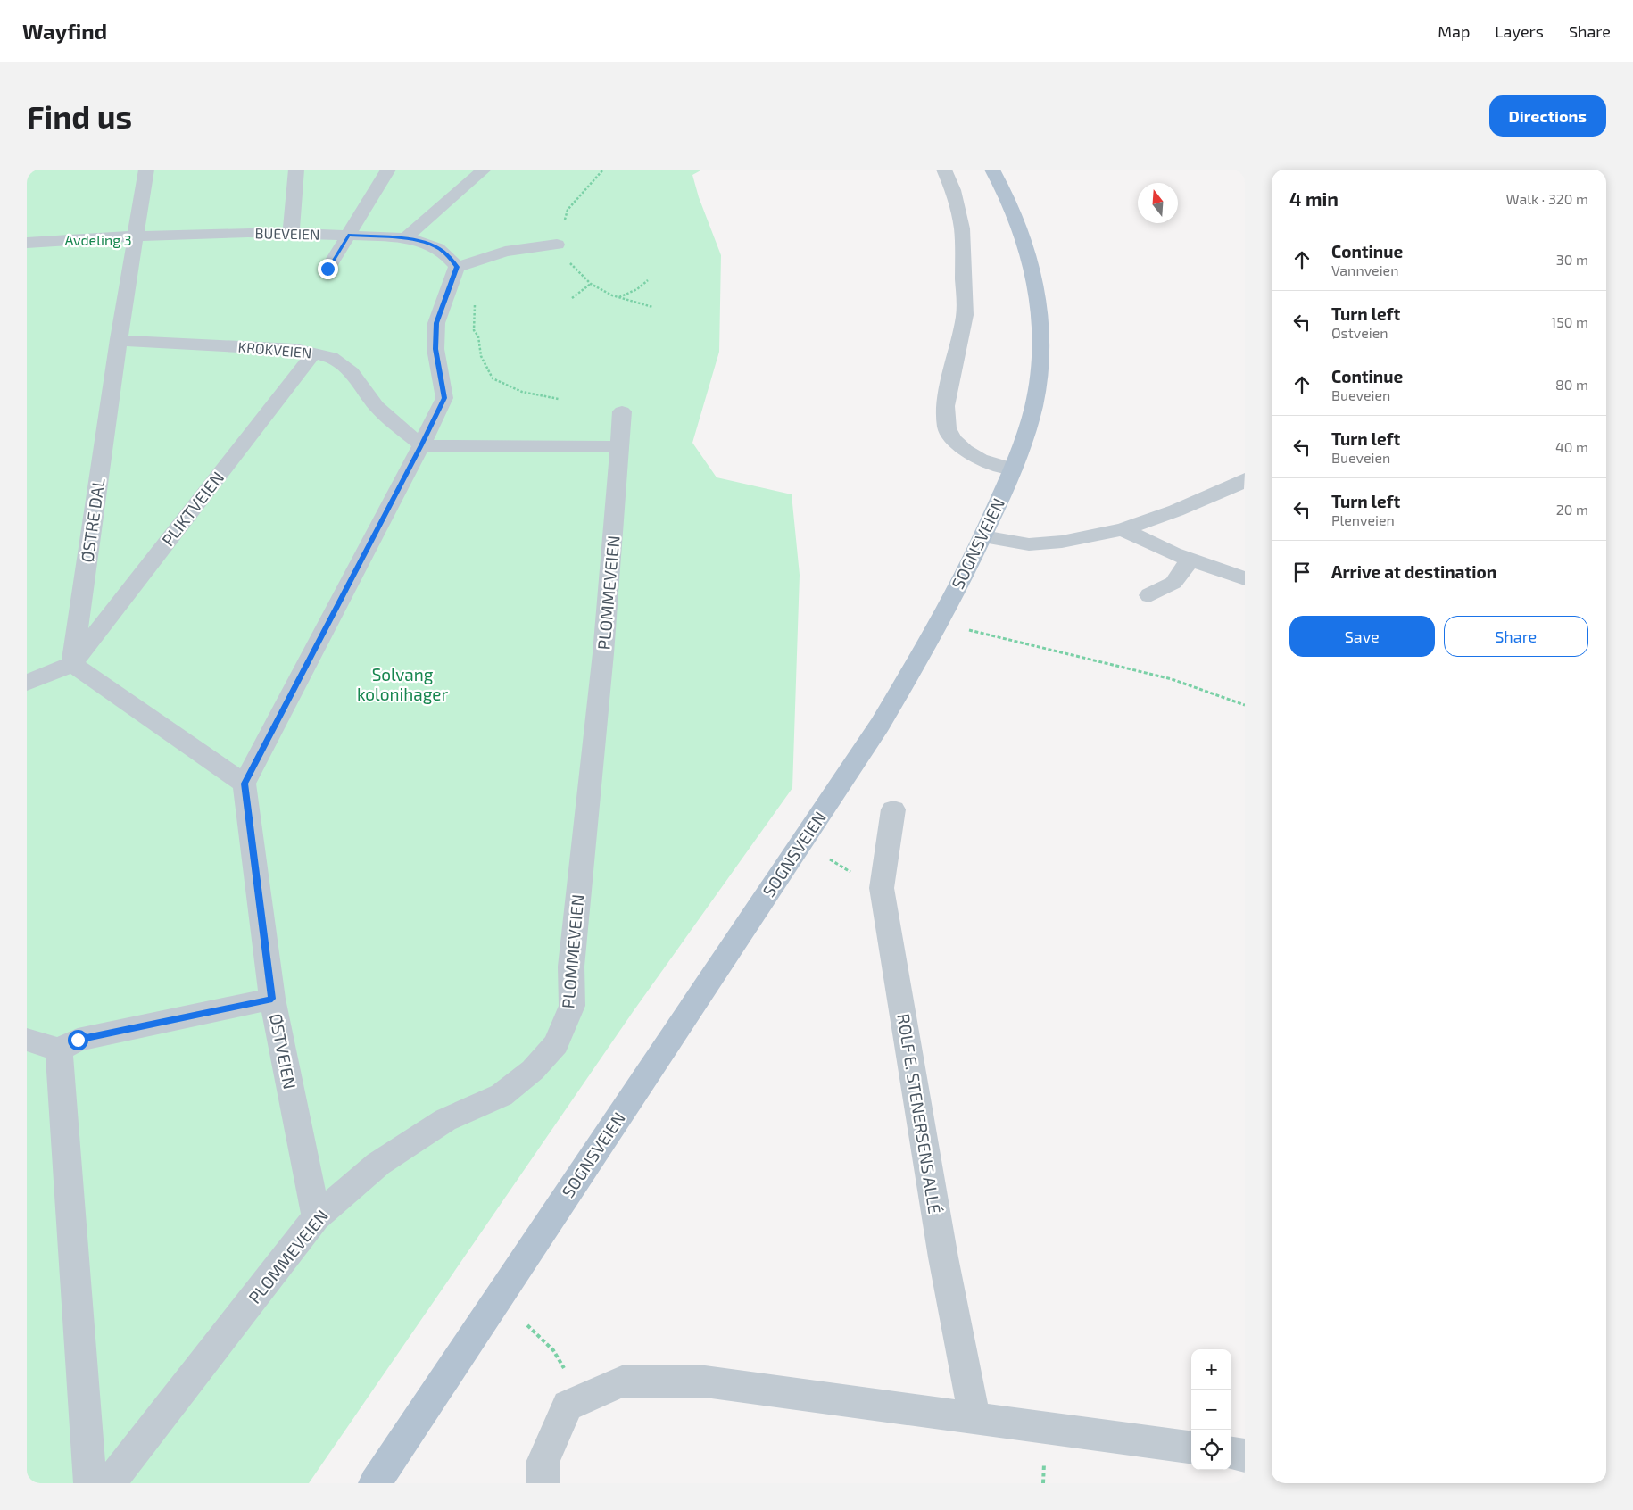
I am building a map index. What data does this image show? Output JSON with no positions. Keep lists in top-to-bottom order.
{
  "streets": {
    "main road": ["SOGNSVEIEN"],
    "street": [
      "BUEVEIEN",
      "KROKVEIEN",
      "PLIKTVEIEN",
      "ØSTRE DAL",
      "PLOMMEVEIEN",
      "ØSTVEIEN",
      "ROLF E. STENERSENS ALLÉ"
    ]
  },
  "crossings": [
    ["BUEVEIEN", "ØSTRE DAL"],
    ["KROKVEIEN", "PLIKTVEIEN"],
    ["KROKVEIEN", "ØSTRE DAL"],
    ["PLIKTVEIEN", "ØSTRE DAL"],
    ["PLOMMEVEIEN", "ØSTVEIEN"]
  ],
  "parks": ["Avdeling 3", "Solvang kolonihager"],
  "north": "top",
  "page": {
    "header": "Wayfind",
    "nav": ["Map", "Layers", "Share"],
    "buttons": [
      "Directions",
      ["Save", "Share"]
    ],
    "title": "Find us",
    "heading": ["4 min", "Walk · 320 m"],
    "list": [
      ["Continue", "Vannveien", "30 m"],
      ["Turn left", "Østveien", "150 m"],
      ["Continue", "Bueveien", "80 m"],
      ["Turn left", "Bueveien", "40 m"],
      ["Turn left", "Plenveien", "20 m"],
      "Arrive at destination"
    ],
    "map_buttons": ["+", "−"]
  }
}
